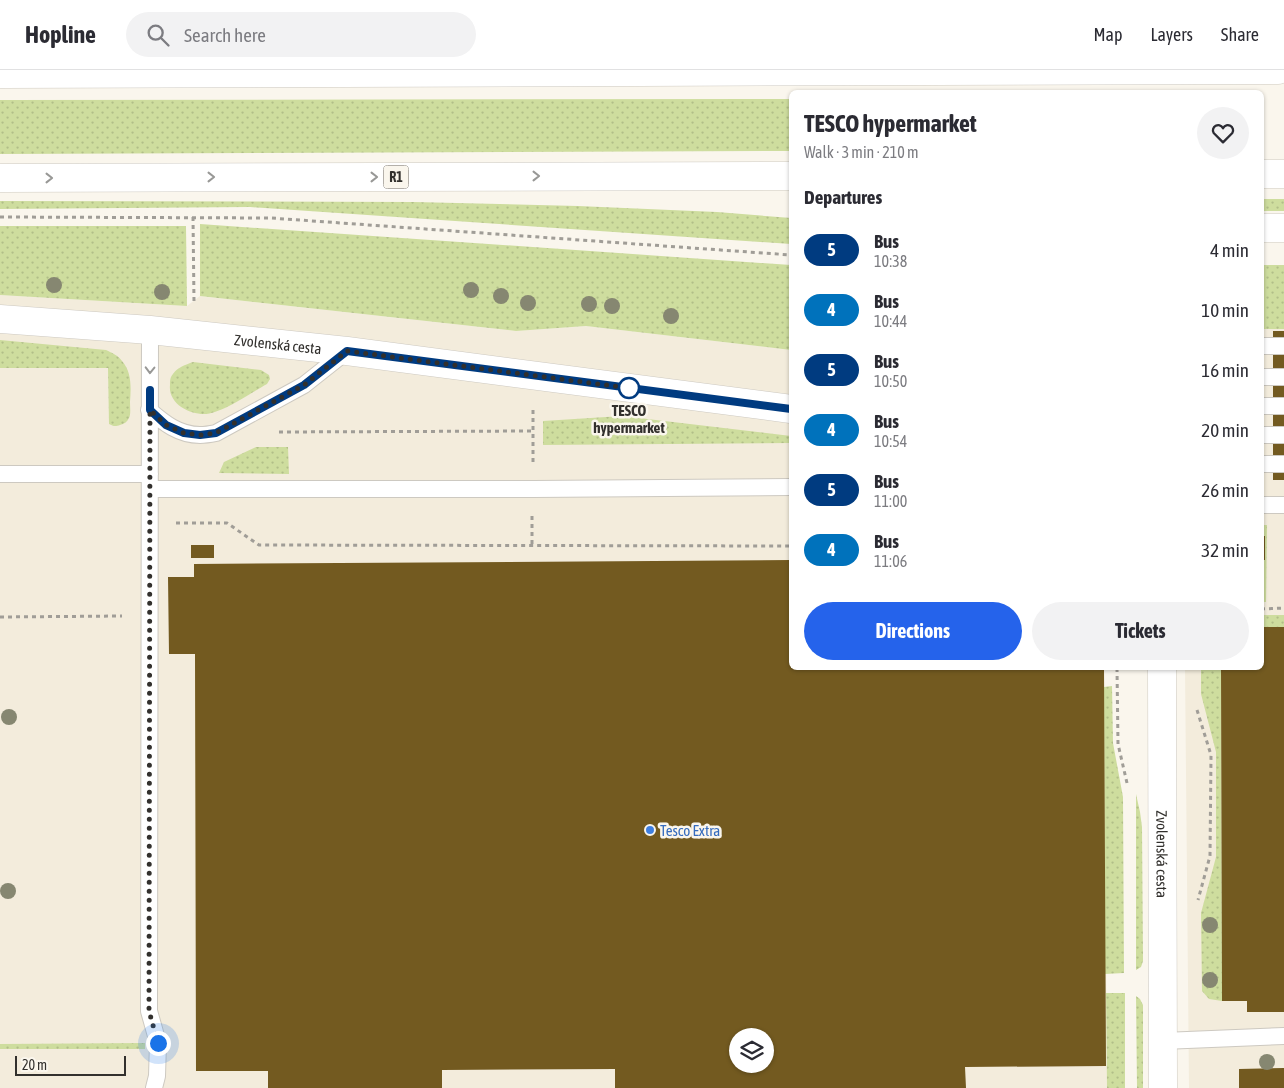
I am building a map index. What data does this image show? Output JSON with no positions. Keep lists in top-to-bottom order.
{
  "streets": {
    "main road": ["R1", "Zvolenská cesta"]
  },
  "places": ["TESCO hypermarket", "Tesco Extra"],
  "lines": ["bus line 5"],
  "scale_bar": "20 m",
  "page": {
    "header": "Hopline",
    "search": "Search here",
    "nav": ["Map", "Layers", "Share"],
    "heading": [
      ["TESCO hypermarket", "Walk · 3 min · 210 m"],
      "Departures"
    ],
    "list": [
      {
        "mark": "5",
        "name": "Bus",
        "note": "10:38",
        "value": "4 min"
      },
      {
        "mark": "4",
        "name": "Bus",
        "note": "10:44",
        "value": "10 min"
      },
      {
        "mark": "5",
        "name": "Bus",
        "note": "10:50",
        "value": "16 min"
      },
      {
        "mark": "4",
        "name": "Bus",
        "note": "10:54",
        "value": "20 min"
      },
      {
        "mark": "5",
        "name": "Bus",
        "note": "11:00",
        "value": "26 min"
      },
      {
        "mark": "4",
        "name": "Bus",
        "note": "11:06",
        "value": "32 min"
      }
    ],
    "buttons": ["Directions", "Tickets"],
    "scale": "20 m"
  }
}
